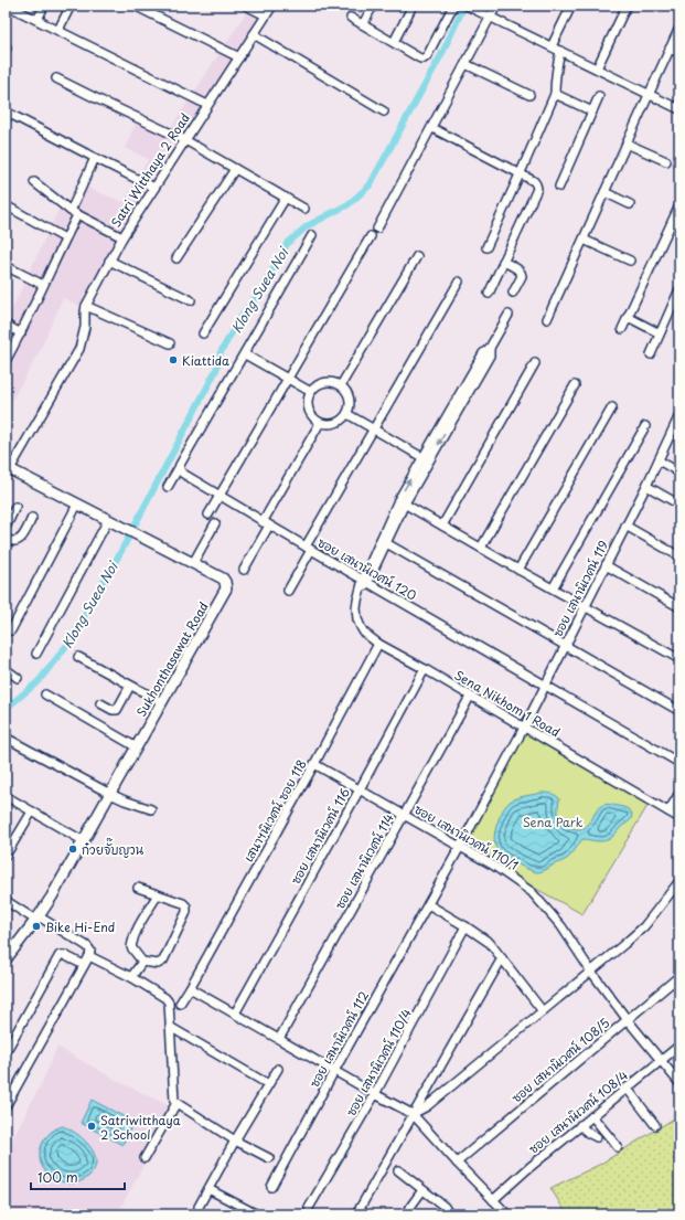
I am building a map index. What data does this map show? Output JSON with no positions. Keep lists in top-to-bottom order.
{
  "streets": {
    "main road": ["Sukhonthasawat Road"],
    "street": [
      "Satri Witthaya 2 Road",
      "ซอย เสนานิเวศน์ 120",
      "ซอย เสนานิเวศน์ 119",
      "Sena Nikhom 1 Road",
      "เสนาฯนิเวศน์ ซอย 118",
      "ซอย เสนานิเวศน์ 116",
      "ซอย เสนานิเวศน์ 110/1",
      "ซอย เสนานิเวศน์ 114",
      "ซอย เสนานิเวศน์ 112",
      "ซอย เสนานิเวศน์ 108/5",
      "ซอย เสนานิเวศน์ 110/4",
      "ซอย เสนานิเวศน์ 108/4"
    ]
  },
  "crossings": [
    ["ซอย เสนานิเวศน์ 120", "ซอย เสนานิเวศน์ 119"],
    ["ซอย เสนานิเวศน์ 120", "Sena Nikhom 1 Road"],
    ["ซอย เสนานิเวศน์ 119", "Sena Nikhom 1 Road"],
    ["ซอย เสนานิเวศน์ 119", "ซอย เสนานิเวศน์ 112"],
    ["Sena Nikhom 1 Road", "เสนาฯนิเวศน์ ซอย 118"],
    ["Sena Nikhom 1 Road", "ซอย เสนานิเวศน์ 116"],
    ["Sena Nikhom 1 Road", "ซอย เสนานิเวศน์ 114"],
    ["เสนาฯนิเวศน์ ซอย 118", "ซอย เสนานิเวศน์ 110/1"],
    ["ซอย เสนานิเวศน์ 116", "ซอย เสนานิเวศน์ 110/1"],
    ["ซอย เสนานิเวศน์ 110/1", "ซอย เสนานิเวศน์ 114"],
    ["ซอย เสนานิเวศน์ 110/1", "ซอย เสนานิเวศน์ 112"],
    ["ซอย เสนานิเวศน์ 110/1", "ซอย เสนานิเวศน์ 108/5"],
    ["ซอย เสนานิเวศน์ 110/1", "ซอย เสนานิเวศน์ 108/4"]
  ],
  "water": ["Klong Suea Noi"],
  "parks": ["Sena Park"],
  "places": [
    "Kiattida",
    "ก๋วยจั๊บญวน",
    "Bike Hi-End",
    "Satriwitthaya 2 School"
  ],
  "scale_bar": "100 m"
}
